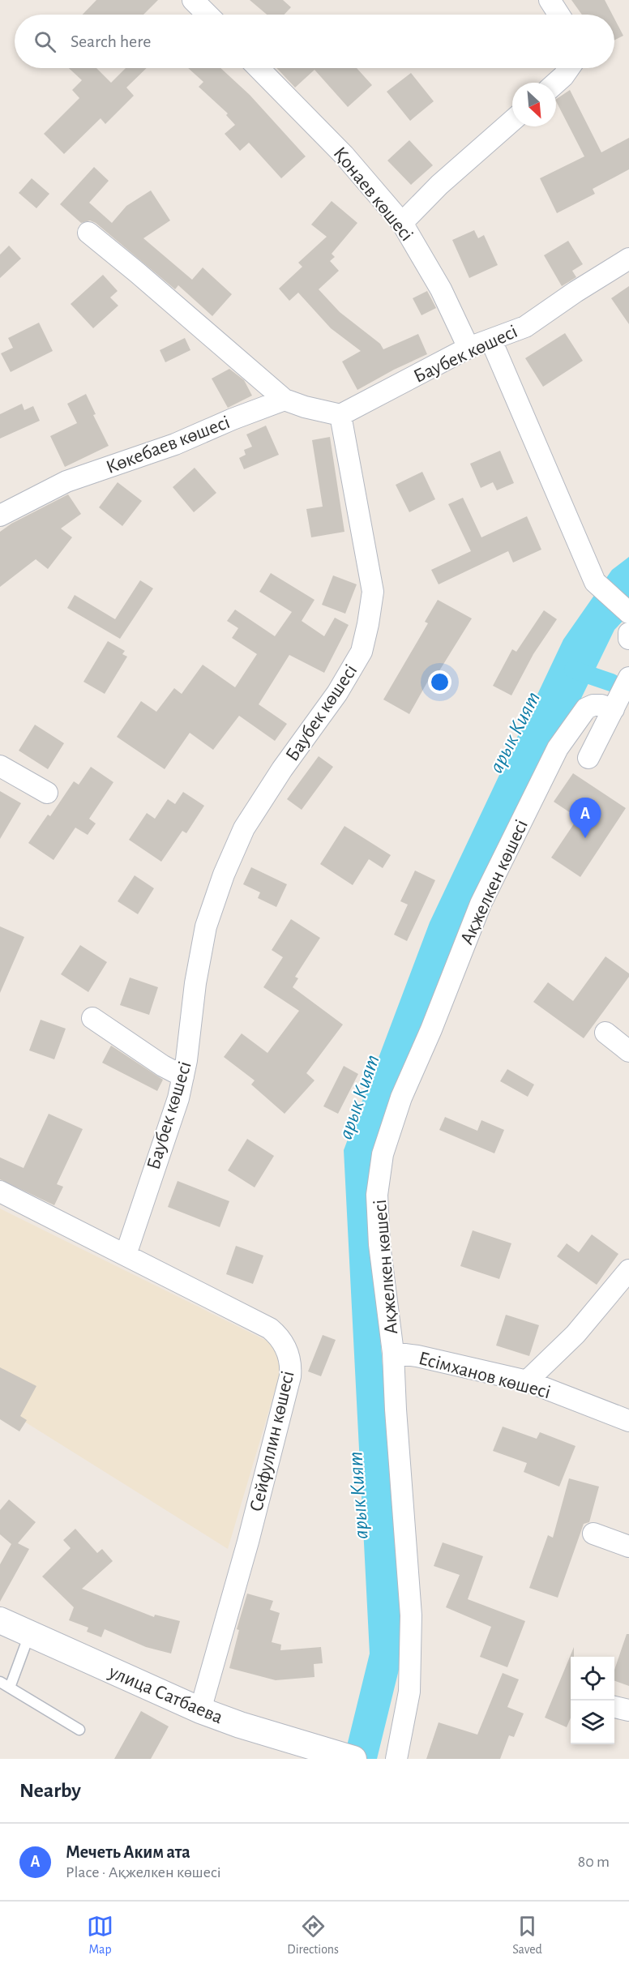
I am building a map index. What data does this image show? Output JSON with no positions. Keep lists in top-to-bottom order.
{
  "streets": {
    "street": [
      "Қонаев көшесі",
      "Баубек көшесі",
      "Көкебаев көшесі",
      "Ақжелкен көшесі",
      "Есімханов көшесі",
      "Сейфуллин көшесі",
      "улица Сатбаева"
    ]
  },
  "crossings": [
    ["Қонаев көшесі", "Баубек көшесі"],
    ["Баубек көшесі", "Сейфуллин көшесі"],
    ["Ақжелкен көшесі", "Есімханов көшесі"],
    ["Сейфуллин көшесі", "улица Сатбаева"]
  ],
  "water": ["арык Кият"],
  "north": "bottom right",
  "page": {
    "search": "Search here",
    "pins": "A",
    "heading": "Nearby",
    "list": [
      {
        "mark": "A",
        "name": "Мечеть Аким ата",
        "note": "Place · Ақжелкен көшесі",
        "value": "80 m"
      }
    ],
    "nav": ["Map", "Directions", "Saved"]
  }
}
